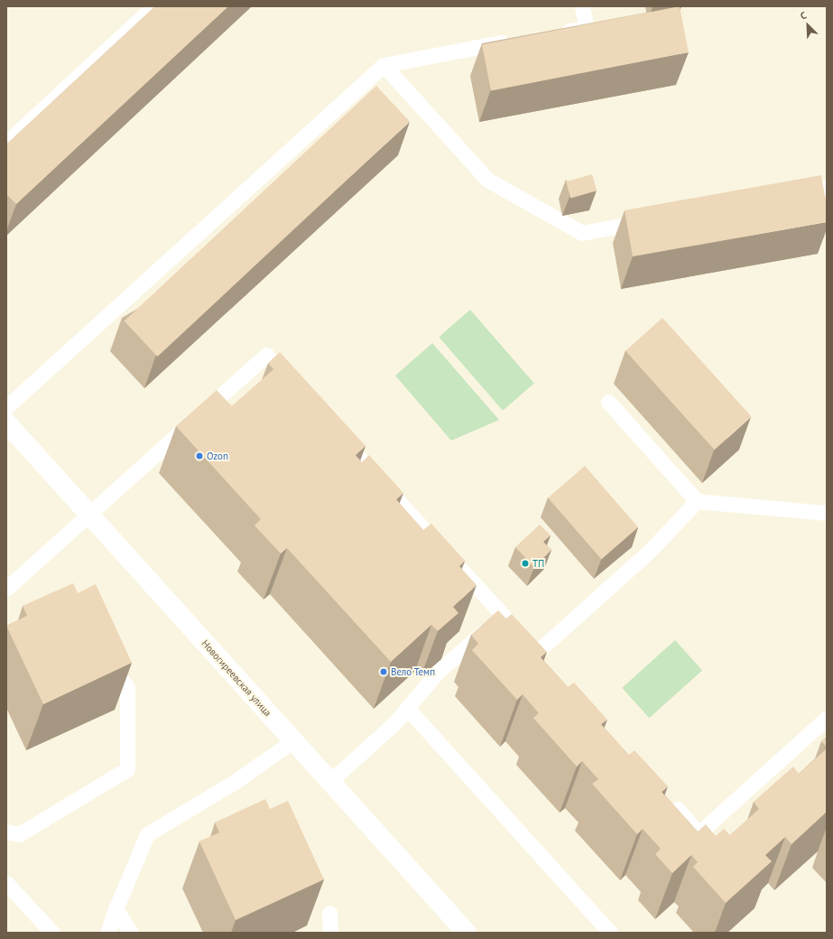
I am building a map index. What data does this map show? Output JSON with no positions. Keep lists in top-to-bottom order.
{
  "streets": {
    "main road": ["Новогиреевская улица"]
  },
  "places": ["Ozon", "ТП", "Вело Темп"],
  "north": "top left"
}
